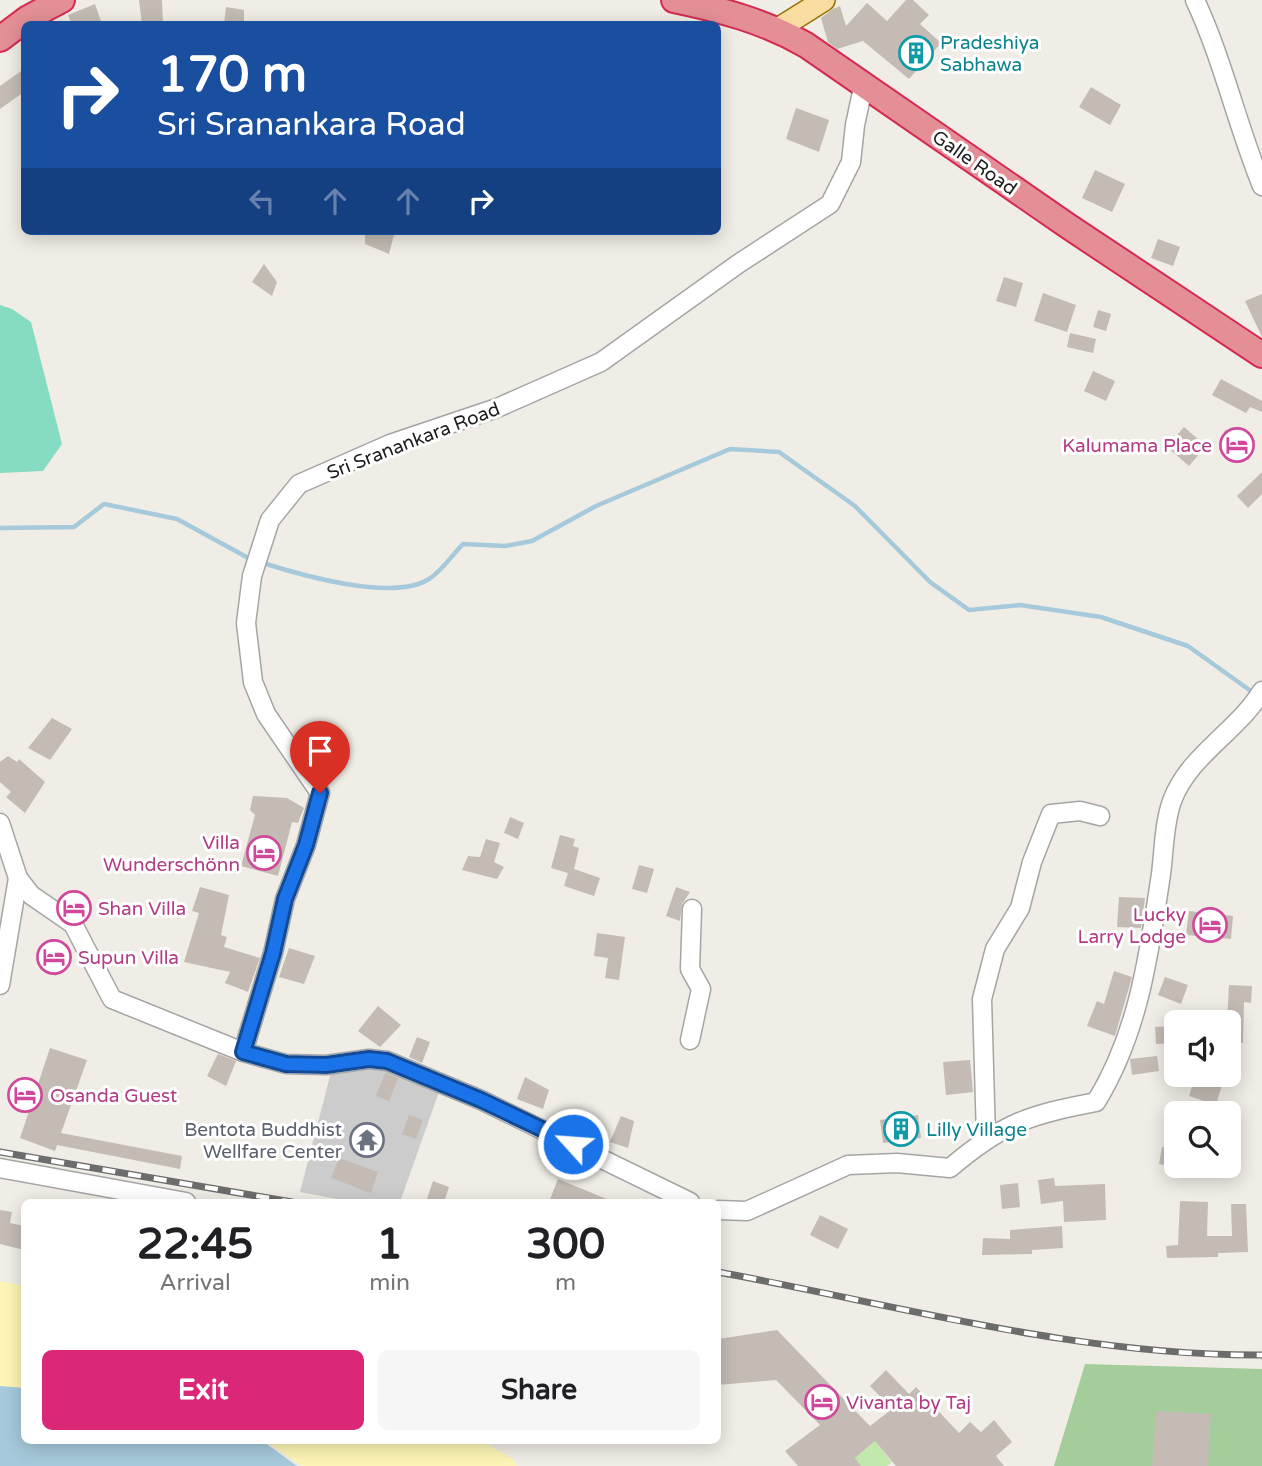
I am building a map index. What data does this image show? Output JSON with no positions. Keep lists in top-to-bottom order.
{
  "streets": {
    "highway": ["Galle Road"],
    "street": ["Sri Sranankara Road"]
  },
  "crossings": [
    ["Galle Road", "Sri Sranankara Road"]
  ],
  "places": {
    "building": ["Pradeshiya Sabhawa", "Lilly Village"],
    "hotel": [
      "Kalumama Place",
      "Villa Wunderschönn",
      "Shan Villa",
      "Lucky Larry Lodge",
      "Supun Villa",
      "Osanda Guest",
      "Vivanta by Taj"
    ],
    "temple": ["Bentota Buddhist Wellfare Center"]
  },
  "page": {
    "turn": ["170 m", "Sri Sranankara Road"],
    "eta": [
      "22:45",
      "Arrival",
      "1",
      "min",
      "300",
      "m"
    ],
    "buttons": ["Exit", "Share"]
  }
}
